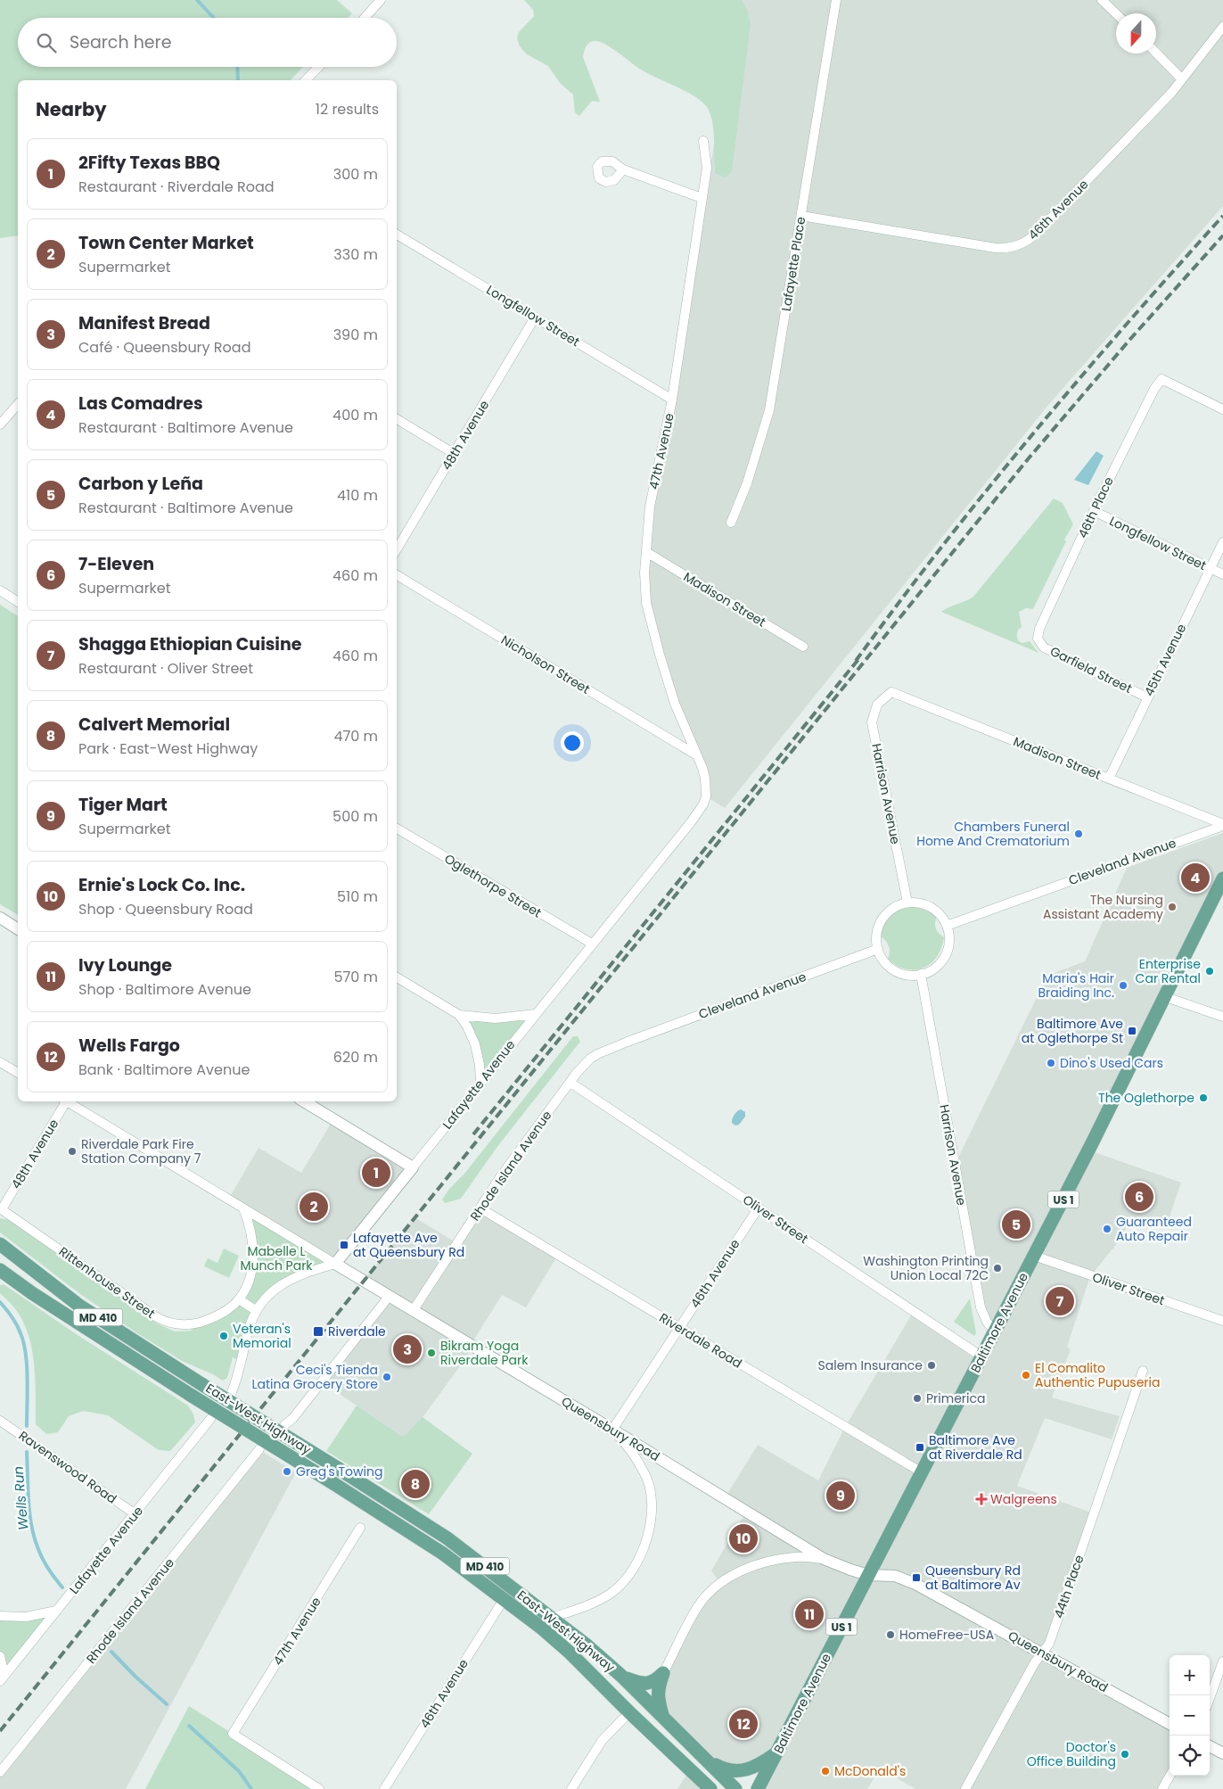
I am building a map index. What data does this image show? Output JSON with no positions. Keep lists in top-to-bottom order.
{
  "streets": {
    "main road": [
      "US 1",
      "MD 410",
      "Baltimore Avenue",
      "East-West Highway"
    ],
    "street": [
      "46th Avenue",
      "Lafayette Place",
      "Longfellow Street",
      "48th Avenue",
      "47th Avenue",
      "46th Place",
      "Madison Street",
      "45th Avenue",
      "Nicholson Street",
      "Garfield Street",
      "Harrison Avenue",
      "Cleveland Avenue",
      "Oglethorpe Street",
      "Lafayette Avenue",
      "Rhode Island Avenue",
      "Oliver Street",
      "Rittenhouse Street",
      "Riverdale Road",
      "Queensbury Road",
      "Ravenswood Road",
      "44th Place"
    ]
  },
  "crossings": [
    ["46th Avenue", "Lafayette Place"],
    ["46th Avenue", "Oliver Street"],
    ["46th Avenue", "Riverdale Road"],
    ["46th Avenue", "East-West Highway"],
    ["46th Avenue", "Queensbury Road"],
    ["Longfellow Street", "48th Avenue"],
    ["Longfellow Street", "47th Avenue"],
    ["Longfellow Street", "46th Place"],
    ["Longfellow Street", "45th Avenue"],
    ["48th Avenue", "Rittenhouse Street"],
    ["47th Avenue", "Madison Street"],
    ["47th Avenue", "Nicholson Street"],
    ["47th Avenue", "Lafayette Avenue"],
    ["46th Place", "Garfield Street"],
    ["Madison Street", "45th Avenue"],
    ["Madison Street", "Harrison Avenue"],
    ["Madison Street", "Cleveland Avenue"],
    ["45th Avenue", "Garfield Street"],
    ["Nicholson Street", "Lafayette Avenue"],
    ["Harrison Avenue", "Cleveland Avenue"],
    ["Harrison Avenue", "Baltimore Avenue"],
    ["Cleveland Avenue", "Rhode Island Avenue"],
    ["Oglethorpe Street", "Lafayette Avenue"],
    ["Lafayette Avenue", "Queensbury Road"],
    ["Lafayette Avenue", "Ravenswood Road"],
    ["Rhode Island Avenue", "Oliver Street"],
    ["Rhode Island Avenue", "Riverdale Road"],
    ["Rhode Island Avenue", "Queensbury Road"],
    ["Oliver Street", "Baltimore Avenue"],
    ["Baltimore Avenue", "Riverdale Road"],
    ["Baltimore Avenue", "Queensbury Road"],
    ["Queensbury Road", "44th Place"]
  ],
  "water": ["Wells Run"],
  "parks": ["Mabelle L Munch Park"],
  "places": {
    "other": [
      "Chambers Funeral Home And Crematorium",
      "The Nursing Assistant Academy",
      "Enterprise Car Rental",
      "Maria's Hair Braiding Inc.",
      "Dino's Used Cars",
      "The Oglethorpe",
      "Riverdale Park Fire Station Company 7",
      "Guaranteed Auto Repair",
      "Washington Printing Union Local 72C",
      "Veteran's Memorial",
      "Bikram Yoga Riverdale Park",
      "Salem Insurance",
      "El Comalito Authentic Pupuseria",
      "Ceci's Tienda Latina Grocery Store",
      "Primerica",
      "Greg's Towing",
      "HomeFree-USA",
      "Doctor's Office Building",
      "McDonald's"
    ],
    "transit": [
      "Baltimore Ave at Oglethorpe St",
      "Lafayette Ave at Queensbury Rd",
      "Riverdale",
      "Baltimore Ave at Riverdale Rd",
      "Queensbury Rd at Baltimore Av"
    ],
    "health": ["Walgreens"]
  },
  "north": "bottom",
  "page": {
    "search": "Search here",
    "heading": ["Nearby", "12 results"],
    "list": [
      {
        "mark": "1",
        "name": "2Fifty Texas BBQ",
        "note": "Restaurant · Riverdale Road",
        "value": "300 m"
      },
      {
        "mark": "2",
        "name": "Town Center Market",
        "note": "Supermarket",
        "value": "330 m"
      },
      {
        "mark": "3",
        "name": "Manifest Bread",
        "note": "Café · Queensbury Road",
        "value": "390 m"
      },
      {
        "mark": "4",
        "name": "Las Comadres",
        "note": "Restaurant · Baltimore Avenue",
        "value": "400 m"
      },
      {
        "mark": "5",
        "name": "Carbon y Leña",
        "note": "Restaurant · Baltimore Avenue",
        "value": "410 m"
      },
      {
        "mark": "6",
        "name": "7-Eleven",
        "note": "Supermarket",
        "value": "460 m"
      },
      {
        "mark": "7",
        "name": "Shagga Ethiopian Cuisine",
        "note": "Restaurant · Oliver Street",
        "value": "460 m"
      },
      {
        "mark": "8",
        "name": "Calvert Memorial",
        "note": "Park · East-West Highway",
        "value": "470 m"
      },
      {
        "mark": "9",
        "name": "Tiger Mart",
        "note": "Supermarket",
        "value": "500 m"
      },
      {
        "mark": "10",
        "name": "Ernie's Lock Co. Inc.",
        "note": "Shop · Queensbury Road",
        "value": "510 m"
      },
      {
        "mark": "11",
        "name": "Ivy Lounge",
        "note": "Shop · Baltimore Avenue",
        "value": "570 m"
      },
      {
        "mark": "12",
        "name": "Wells Fargo",
        "note": "Bank · Baltimore Avenue",
        "value": "620 m"
      }
    ],
    "pins": [
      "4",
      "1",
      "6",
      "2",
      "5",
      "7",
      "3",
      "8",
      "9",
      "10",
      "11",
      "12"
    ],
    "map_buttons": ["+", "−"]
  }
}
